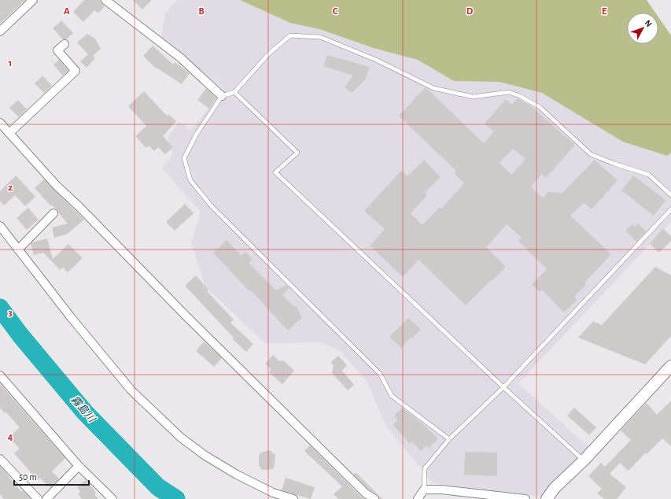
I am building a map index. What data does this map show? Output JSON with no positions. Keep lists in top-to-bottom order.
{
  "water": ["霧島川"],
  "scale_bar": "50 m",
  "north": "top right",
  "grid": {
    "columns": [
      "A",
      "B",
      "C",
      "D",
      "E"
    ],
    "rows": [
      "1",
      "2",
      "3",
      "4"
    ]
  }
}
